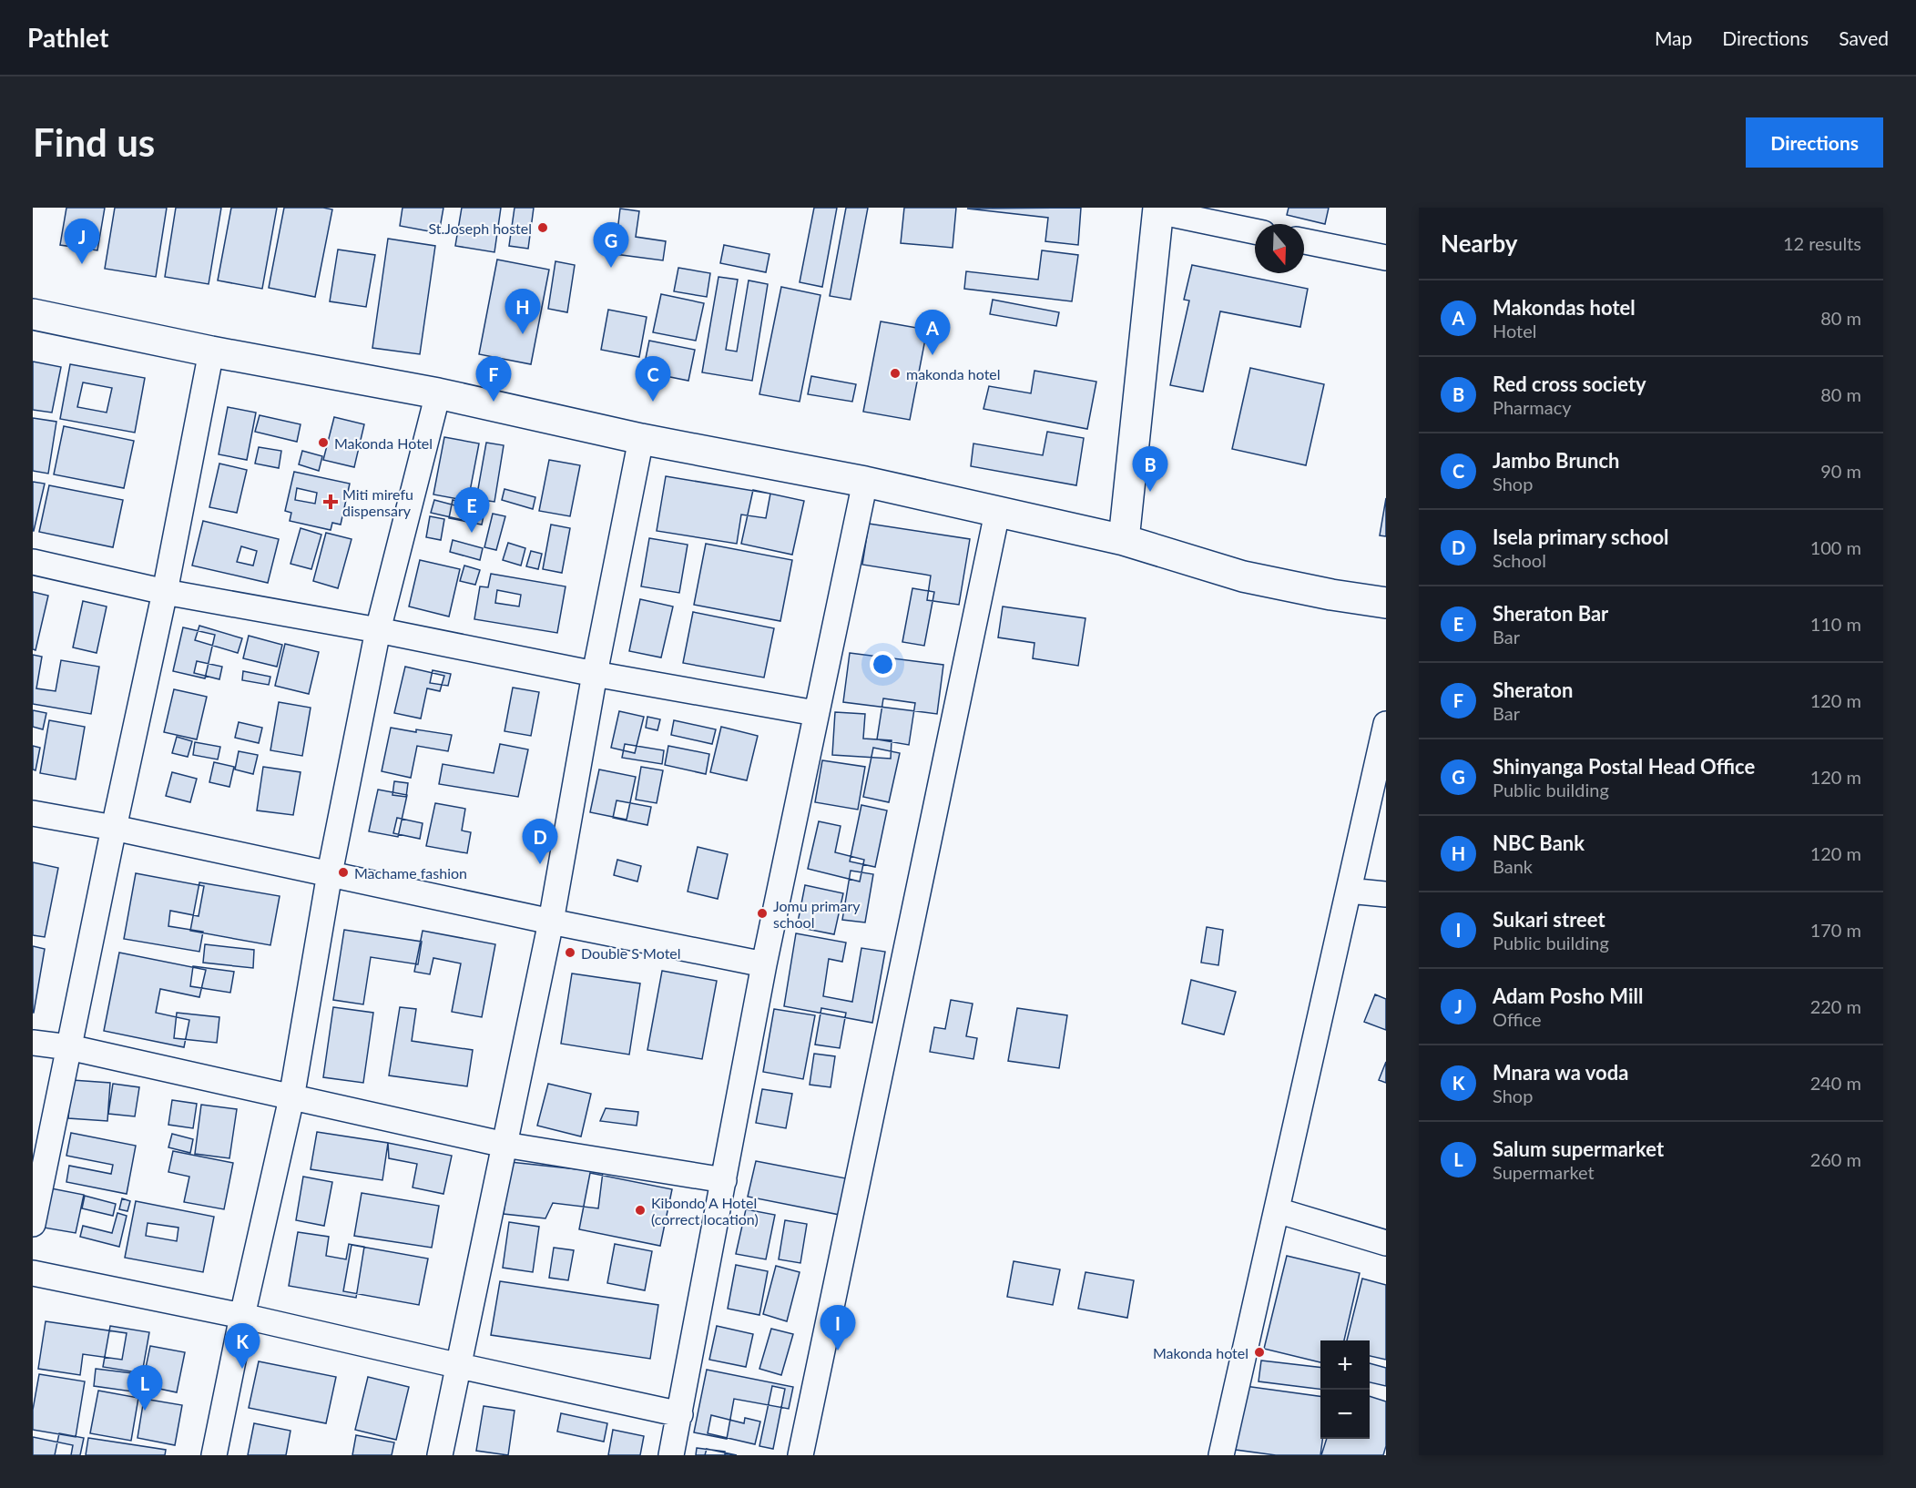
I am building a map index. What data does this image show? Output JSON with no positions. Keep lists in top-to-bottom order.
{
  "places": {
    "other": [
      "St.Joseph hostel",
      "makonda hotel",
      "Makonda Hotel",
      "Machame fashion",
      "Jomu primary school",
      "Double S Motel",
      "Kibondo A Hotel (correct location)",
      "Makonda hotel"
    ],
    "health": ["Miti mirefu dispensary"]
  },
  "north": "bottom",
  "page": {
    "header": "Pathlet",
    "nav": ["Map", "Directions", "Saved"],
    "buttons": "Directions",
    "title": "Find us",
    "heading": ["Nearby", "12 results"],
    "pins": [
      "J",
      "G",
      "H",
      "A",
      "C",
      "F",
      "B",
      "E",
      "D",
      "I",
      "K",
      "L"
    ],
    "list": [
      {
        "mark": "A",
        "name": "Makondas hotel",
        "note": "Hotel",
        "value": "80 m"
      },
      {
        "mark": "B",
        "name": "Red cross society",
        "note": "Pharmacy",
        "value": "80 m"
      },
      {
        "mark": "C",
        "name": "Jambo Brunch",
        "note": "Shop",
        "value": "90 m"
      },
      {
        "mark": "D",
        "name": "Isela primary school",
        "note": "School",
        "value": "100 m"
      },
      {
        "mark": "E",
        "name": "Sheraton Bar",
        "note": "Bar",
        "value": "110 m"
      },
      {
        "mark": "F",
        "name": "Sheraton",
        "note": "Bar",
        "value": "120 m"
      },
      {
        "mark": "G",
        "name": "Shinyanga Postal Head Office",
        "note": "Public building",
        "value": "120 m"
      },
      {
        "mark": "H",
        "name": "NBC Bank",
        "note": "Bank",
        "value": "120 m"
      },
      {
        "mark": "I",
        "name": "Sukari street",
        "note": "Public building",
        "value": "170 m"
      },
      {
        "mark": "J",
        "name": "Adam Posho Mill",
        "note": "Office",
        "value": "220 m"
      },
      {
        "mark": "K",
        "name": "Mnara wa voda",
        "note": "Shop",
        "value": "240 m"
      },
      {
        "mark": "L",
        "name": "Salum supermarket",
        "note": "Supermarket",
        "value": "260 m"
      }
    ],
    "map_buttons": ["+", "−"]
  }
}
